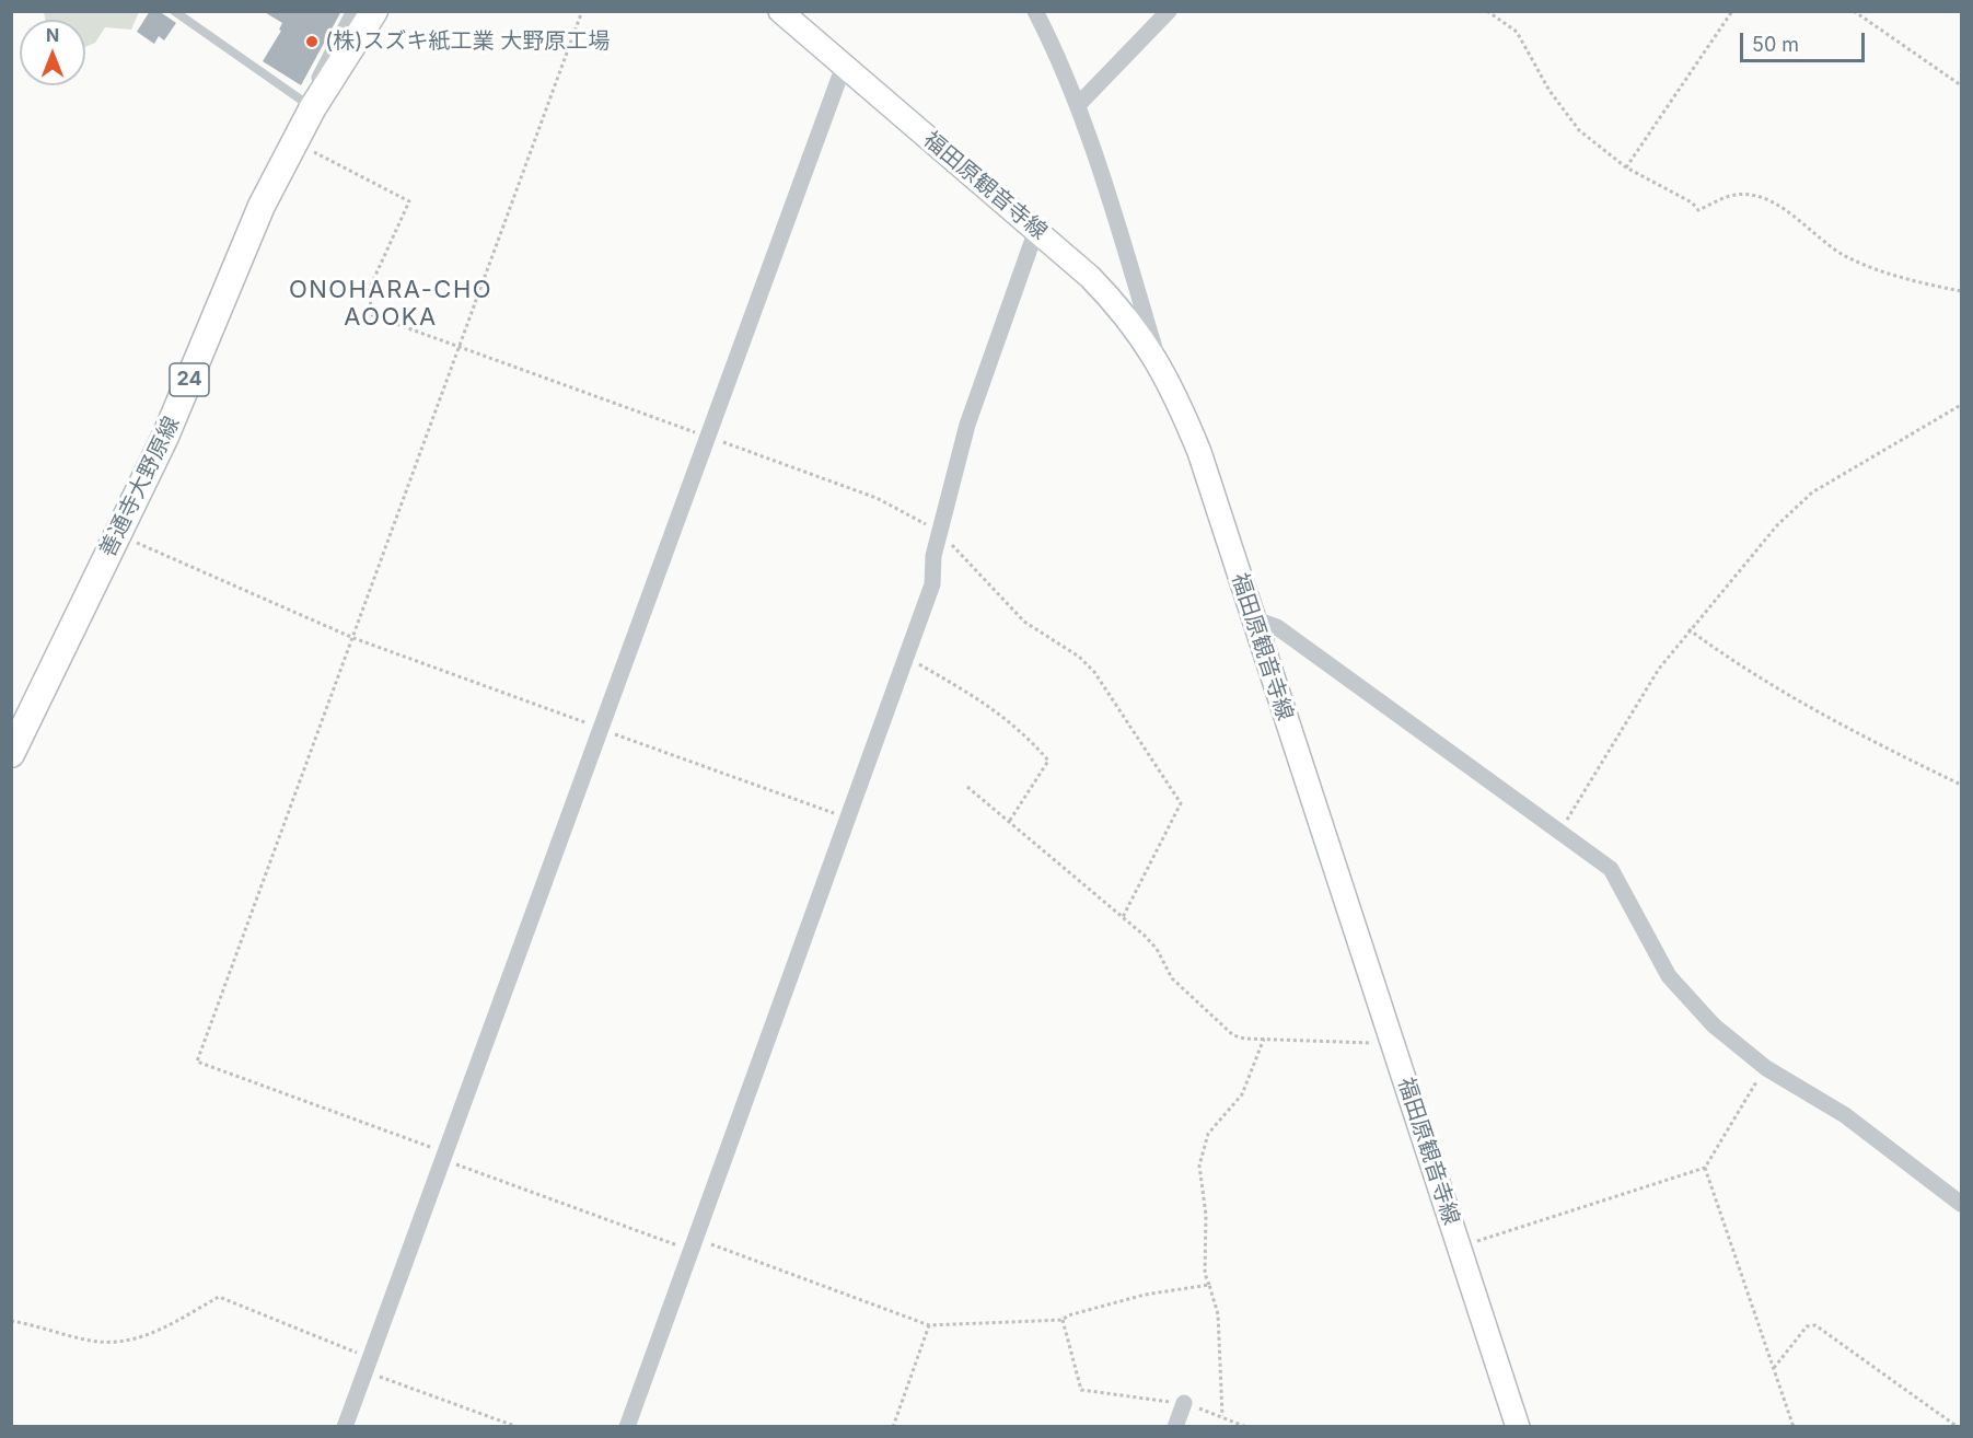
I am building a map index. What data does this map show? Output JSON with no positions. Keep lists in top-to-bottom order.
{
  "streets": {
    "main road": ["福田原観音寺線", "24", "善通寺大野原線"]
  },
  "districts": ["ONOHARA-CHO AOOKA"],
  "places": ["(株)スズキ紙工業 大野原工場"],
  "scale_bar": "50 m",
  "north": "top"
}
